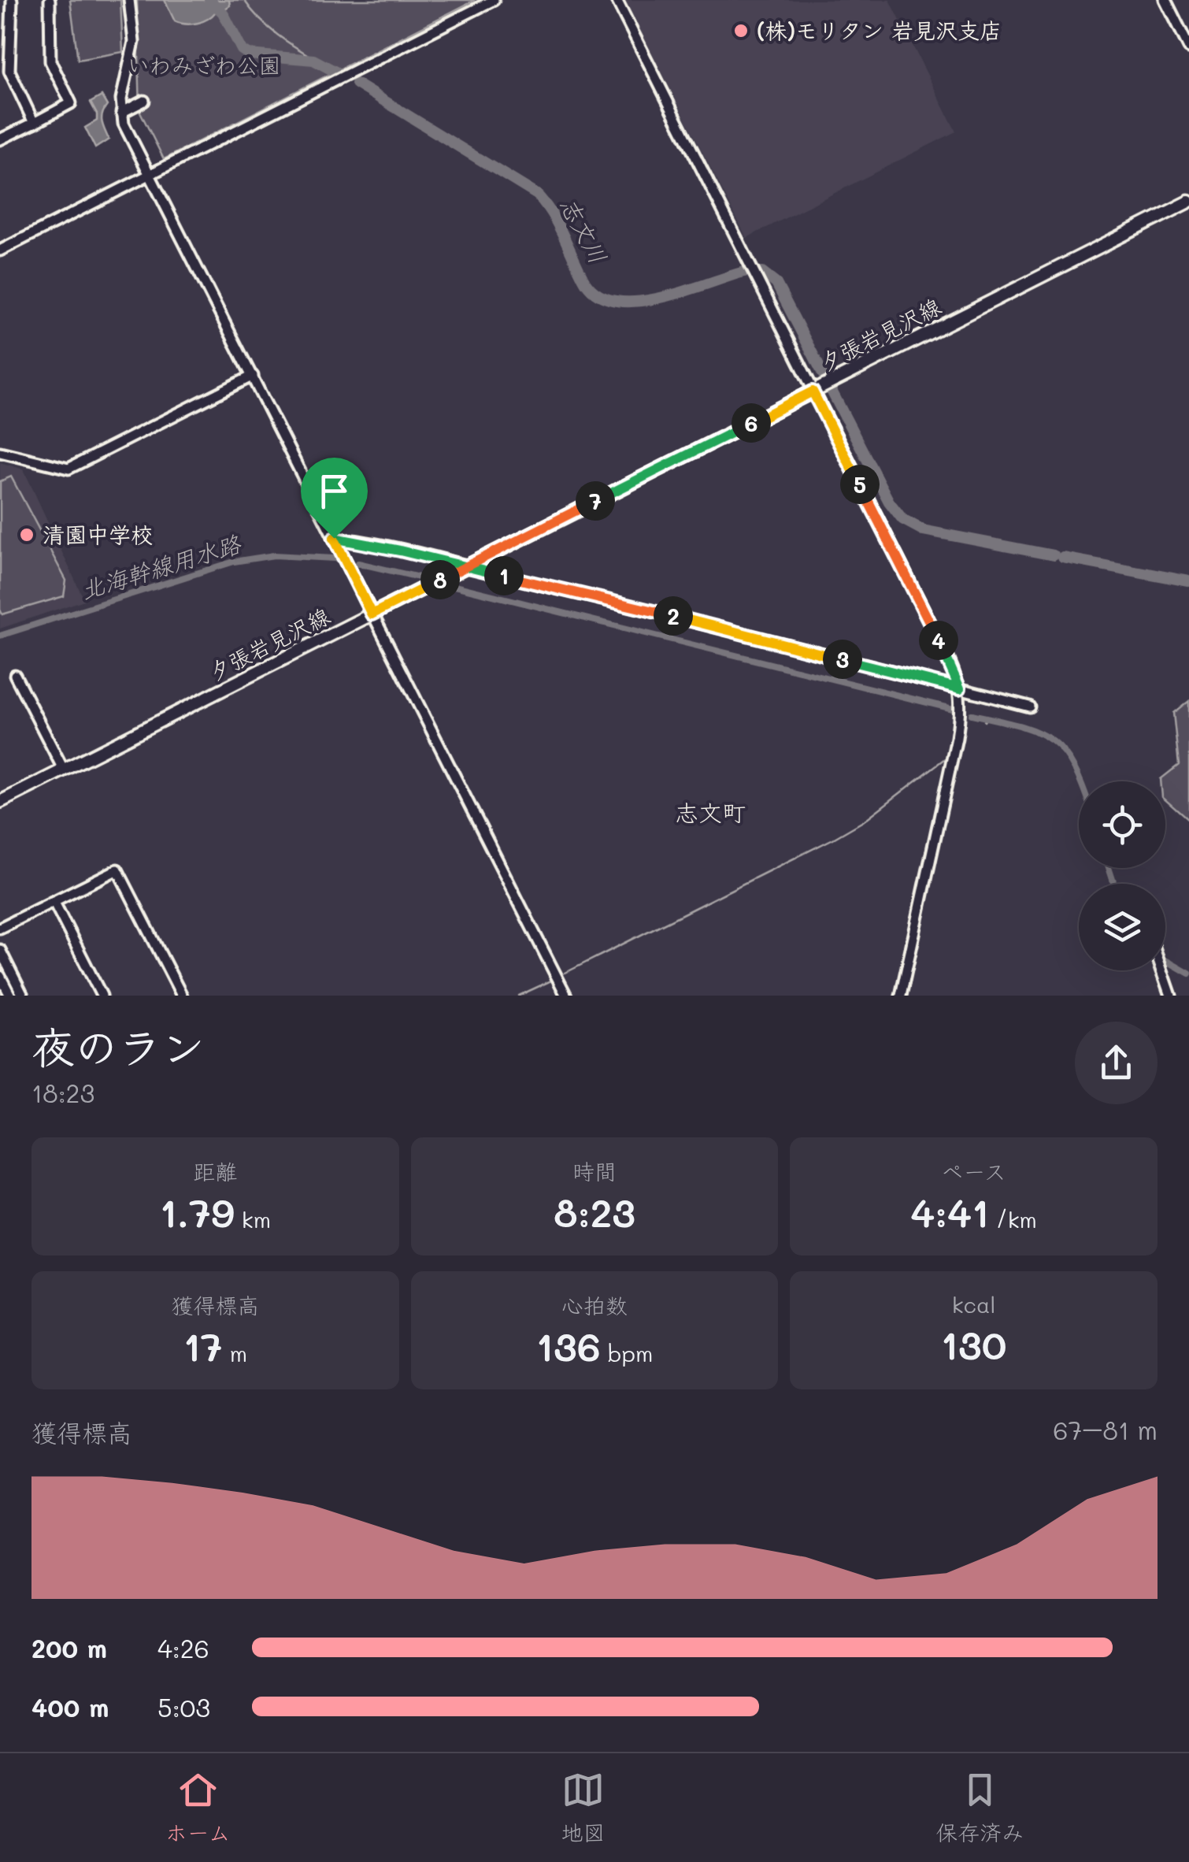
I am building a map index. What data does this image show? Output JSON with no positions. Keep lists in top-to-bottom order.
{
  "streets": {
    "main road": ["夕張岩見沢線"]
  },
  "districts": ["志文町"],
  "water": ["志文川", "北海幹線用水路"],
  "parks": ["いわみざわ公園"],
  "places": ["(株)モリタン 岩見沢支店", "清園中学校"],
  "page": {
    "pins": [
      "6",
      "5",
      "7",
      "1",
      "8",
      "2",
      "4",
      "3"
    ],
    "heading": ["夜のラン", "18:23"],
    "stats": [
      ["距離", "1.79 km"],
      ["時間", "8:23"],
      ["ペース", "4:41 /km"],
      ["獲得標高", "17 m"],
      ["心拍数", "136 bpm"],
      ["kcal", "130"]
    ],
    "chart": ["獲得標高", "67–81 m"],
    "list": [
      {
        "name": "200 m",
        "note": "4:26"
      },
      {
        "name": "400 m",
        "note": "5:03"
      }
    ],
    "tabs": ["ホーム", "地図", "保存済み"]
  }
}
